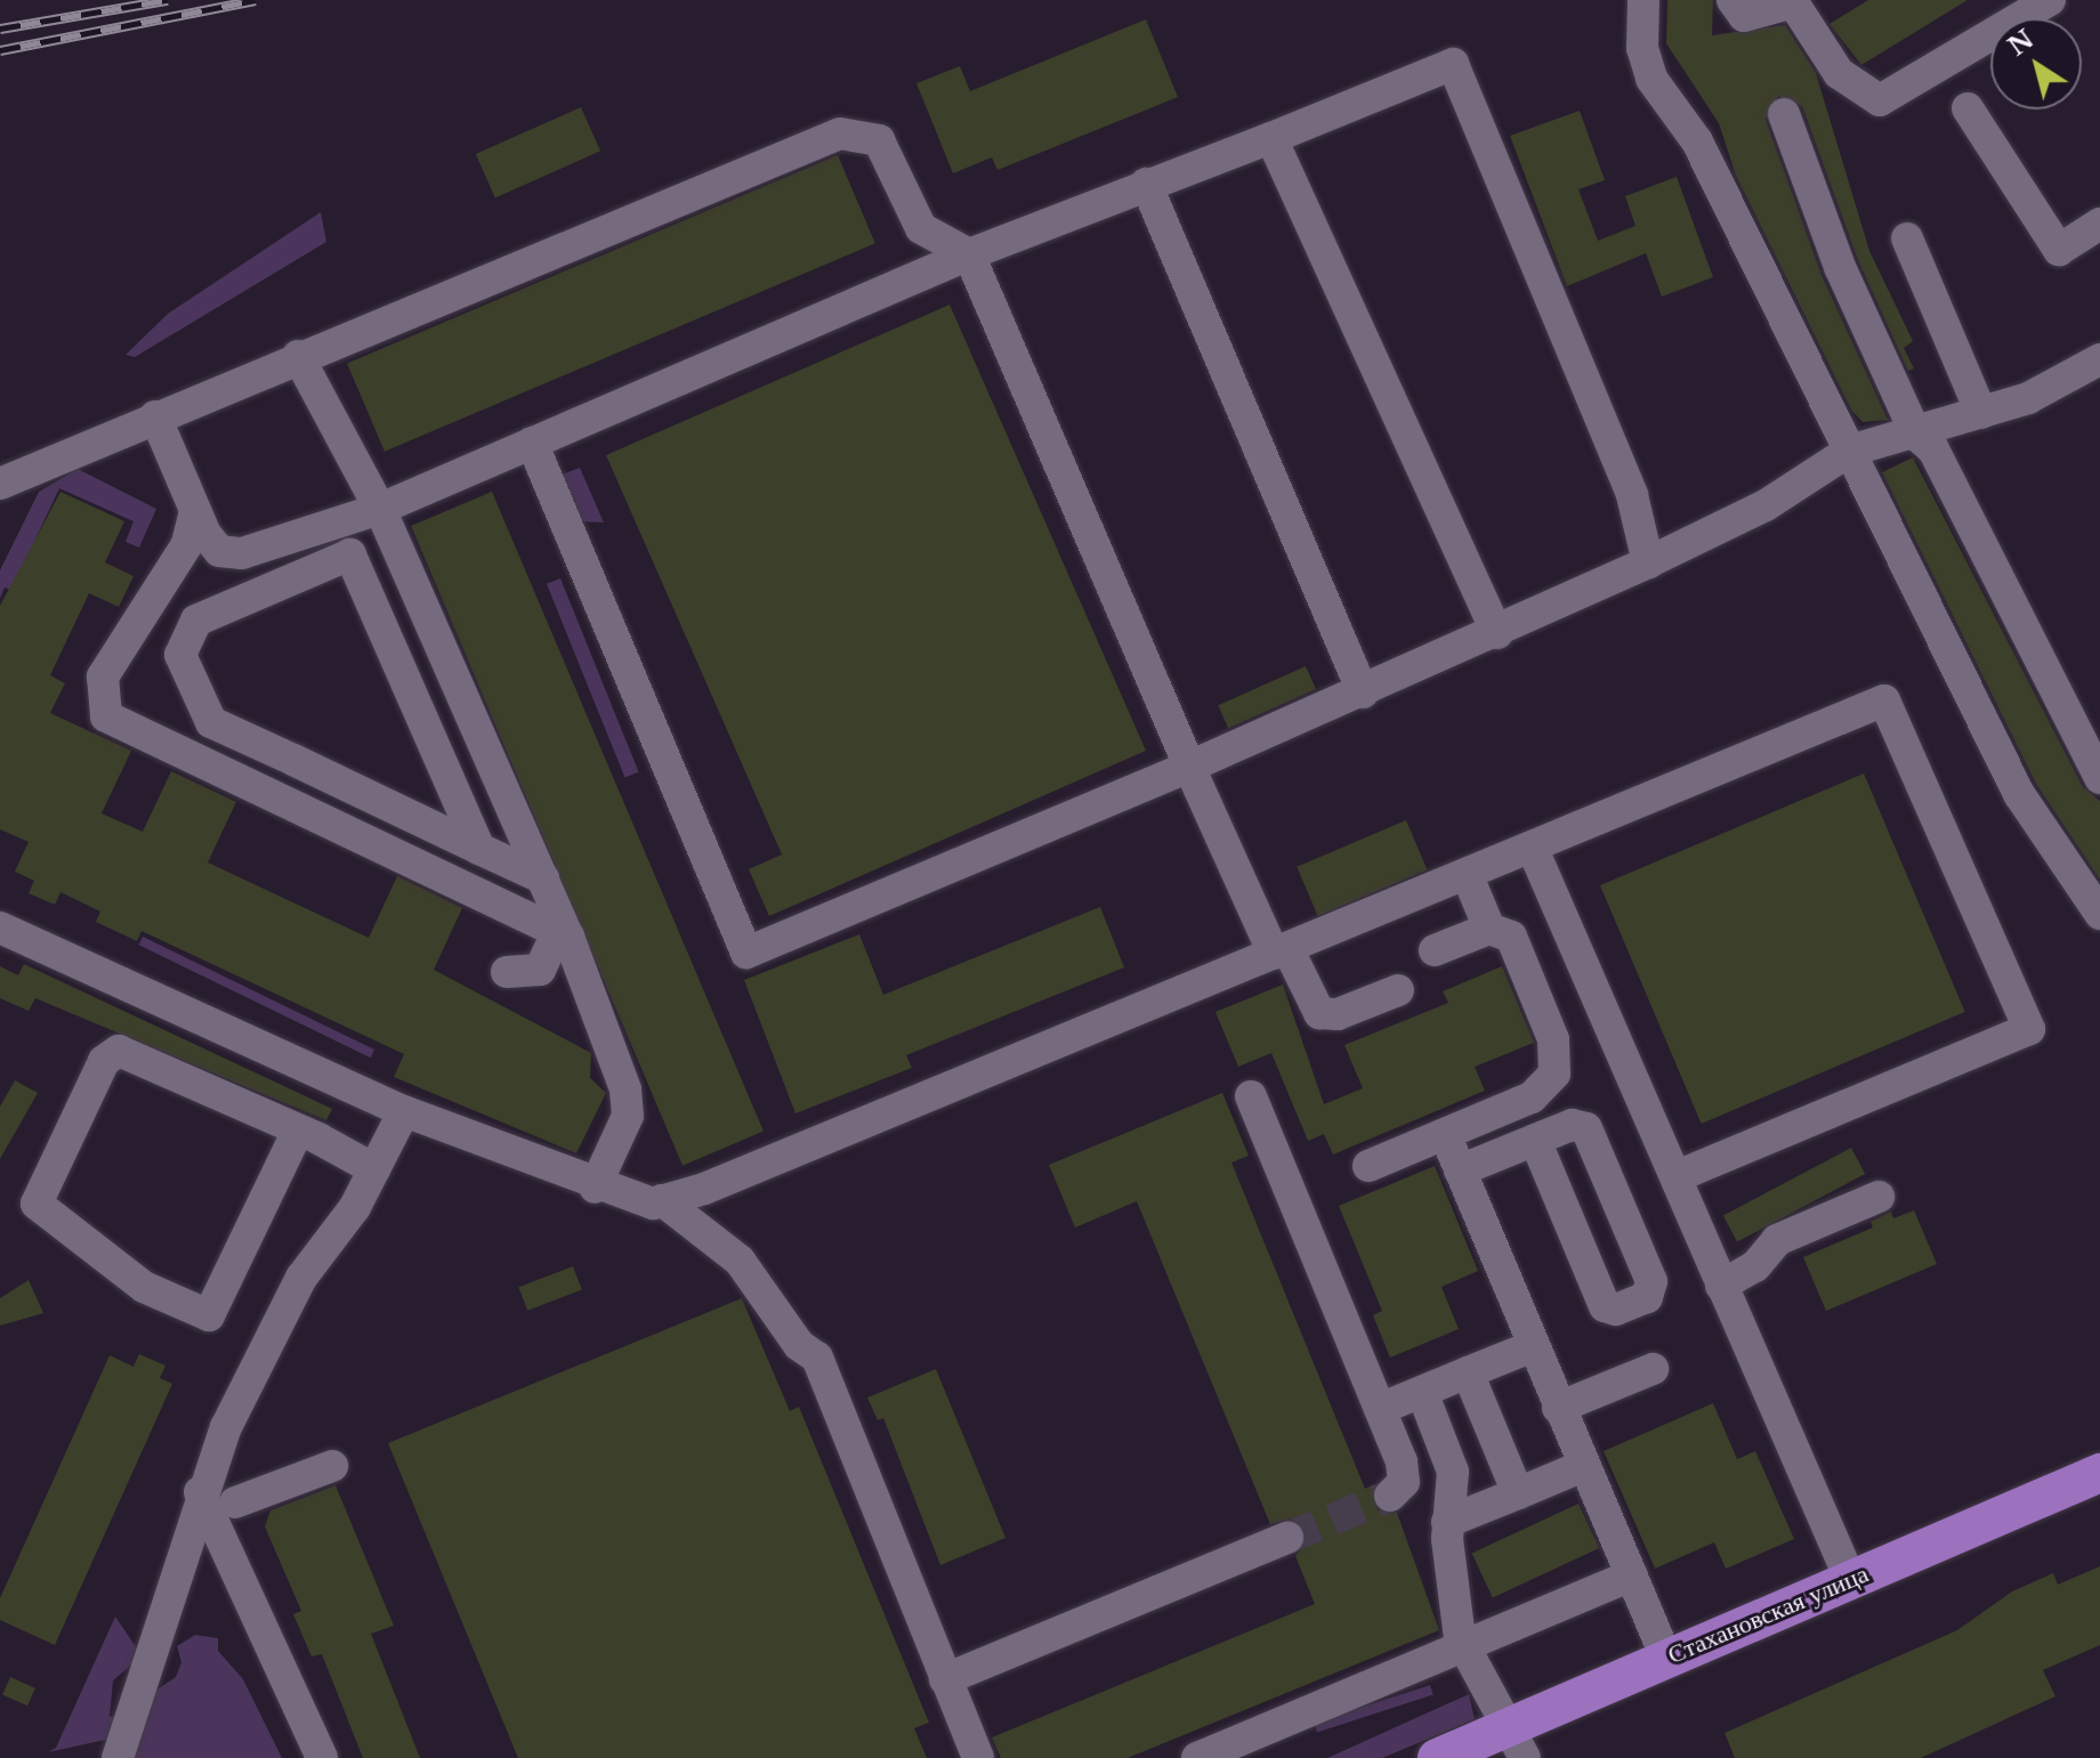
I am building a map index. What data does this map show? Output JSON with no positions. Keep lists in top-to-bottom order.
{
  "streets": {
    "main road": ["Стахановская улица"]
  },
  "north": "top left"
}
